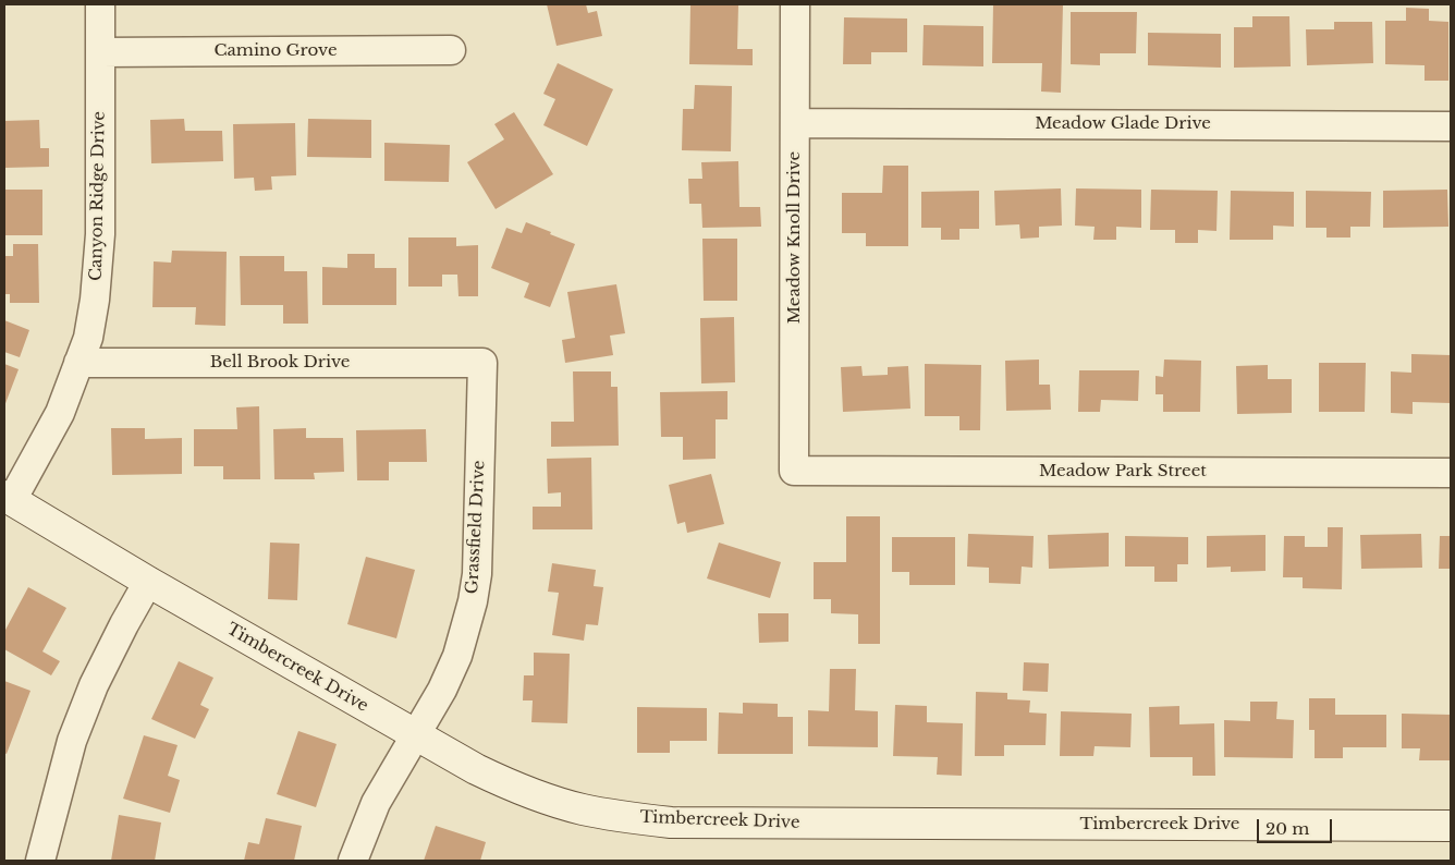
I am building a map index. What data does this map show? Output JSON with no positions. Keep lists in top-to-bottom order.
{
  "streets": {
    "street": [
      "Camino Grove",
      "Meadow Glade Drive",
      "Canyon Ridge Drive",
      "Meadow Knoll Drive",
      "Bell Brook Drive",
      "Meadow Park Street",
      "Grassfield Drive",
      "Timbercreek Drive"
    ]
  },
  "crossings": [
    ["Camino Grove", "Canyon Ridge Drive"],
    ["Meadow Glade Drive", "Meadow Knoll Drive"],
    ["Canyon Ridge Drive", "Bell Brook Drive"],
    ["Canyon Ridge Drive", "Timbercreek Drive"],
    ["Meadow Knoll Drive", "Meadow Park Street"],
    ["Bell Brook Drive", "Grassfield Drive"],
    ["Grassfield Drive", "Timbercreek Drive"]
  ],
  "scale_bar": "20 m"
}
